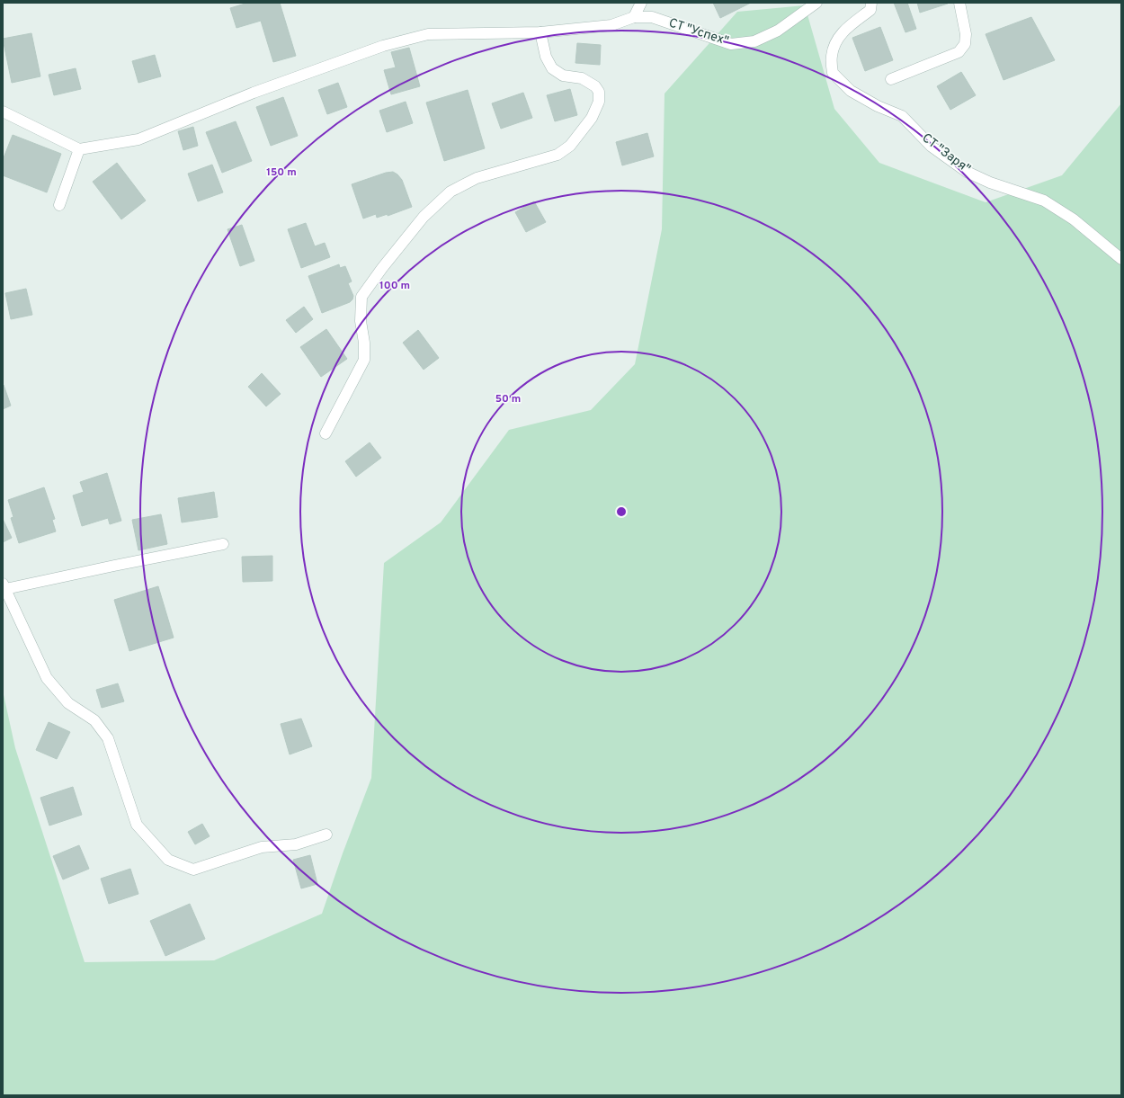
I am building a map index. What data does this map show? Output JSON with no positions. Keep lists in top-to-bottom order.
{
  "streets": {
    "street": ["СТ \"Успех\"", "СТ \"Заря\""]
  },
  "rings": ["150 m", "100 m", "50 m"]
}
